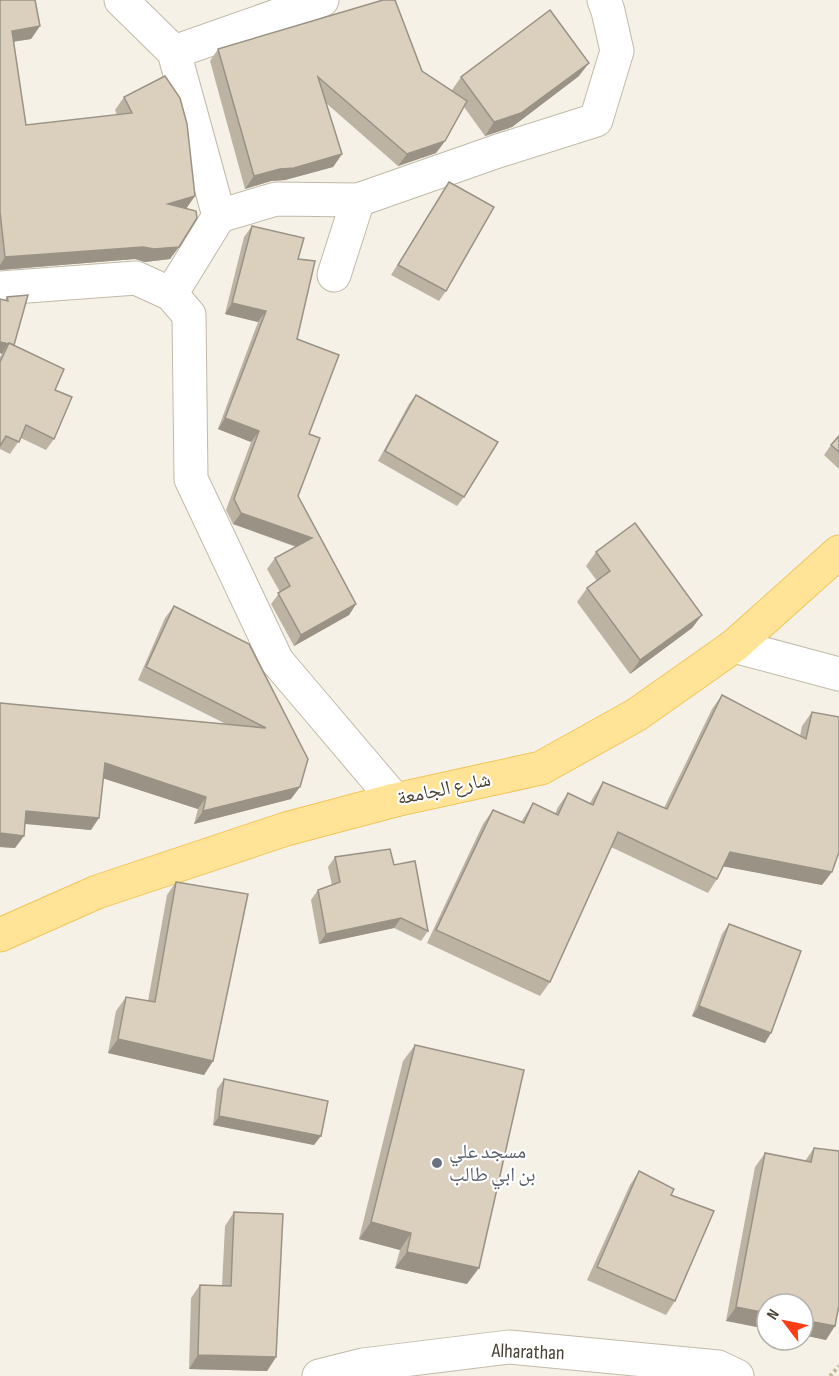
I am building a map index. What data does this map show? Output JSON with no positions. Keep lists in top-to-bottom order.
{
  "streets": {
    "main road": ["شارع الجامعة"],
    "street": ["Alharathan"]
  },
  "places": ["مسجد علي بن ابي طالب"],
  "north": "top left"
}
